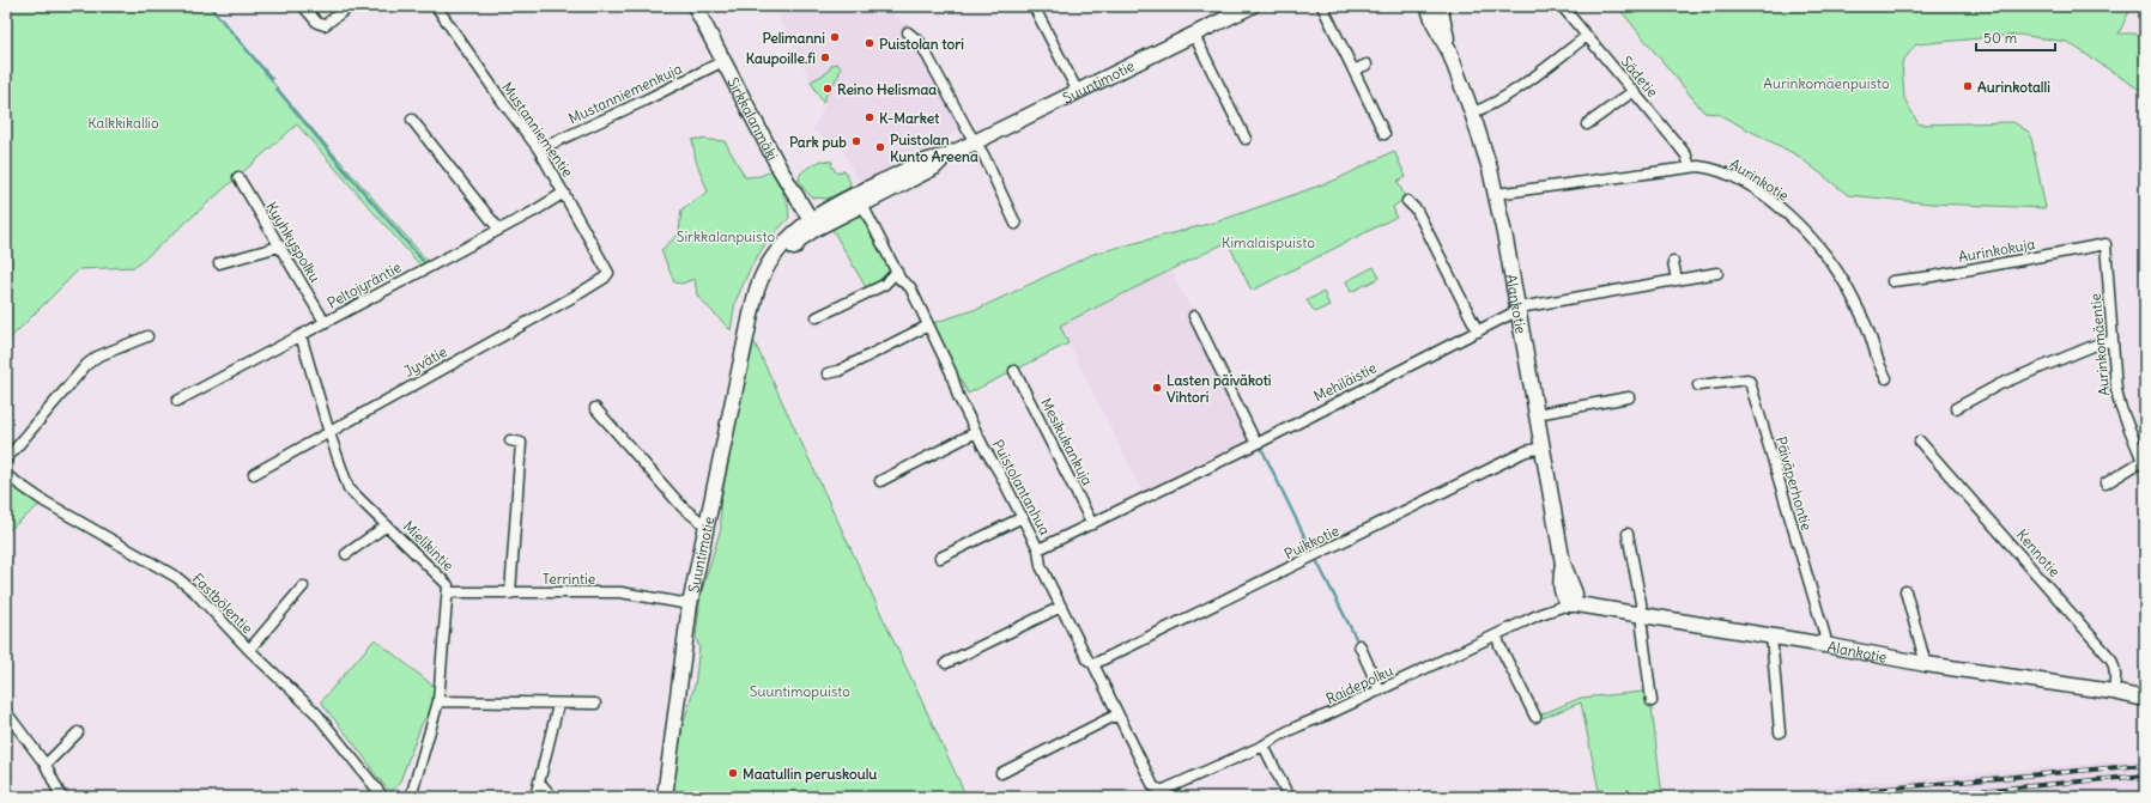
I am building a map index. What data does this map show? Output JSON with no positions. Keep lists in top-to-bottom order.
{
  "streets": {
    "street": [
      "Sädetie",
      "Suuntimotie",
      "Mustanniemenkuja",
      "Sirkkalanmäki",
      "Mustanniementie",
      "Aurinkotie",
      "Kyyhkyspolku",
      "Aurinkokuja",
      "Peltojyräntie",
      "Alankotie",
      "Aurinkomäentie",
      "Jyvätie",
      "Mehiläistie",
      "Mesikukankuja",
      "Päiväperhontie",
      "Puistolantanhua",
      "Puikkotie",
      "Mielikintie",
      "Kennotie",
      "Terrintie",
      "Fastbölentie",
      "Raidepolku"
    ]
  },
  "crossings": [
    ["Sädetie", "Aurinkotie"],
    ["Suuntimotie", "Sirkkalanmäki"],
    ["Suuntimotie", "Puistolantanhua"],
    ["Suuntimotie", "Terrintie"],
    ["Mustanniemenkuja", "Sirkkalanmäki"],
    ["Mustanniemenkuja", "Mustanniementie"],
    ["Mustanniementie", "Peltojyräntie"],
    ["Mustanniementie", "Jyvätie"],
    ["Aurinkotie", "Alankotie"],
    ["Kyyhkyspolku", "Peltojyräntie"],
    ["Aurinkokuja", "Aurinkomäentie"],
    ["Peltojyräntie", "Mielikintie"],
    ["Alankotie", "Mehiläistie"],
    ["Alankotie", "Päiväperhontie"],
    ["Alankotie", "Puikkotie"],
    ["Alankotie", "Kennotie"],
    ["Alankotie", "Raidepolku"],
    ["Jyvätie", "Mielikintie"],
    ["Mehiläistie", "Mesikukankuja"],
    ["Mehiläistie", "Puistolantanhua"],
    ["Puistolantanhua", "Puikkotie"],
    ["Puistolantanhua", "Raidepolku"],
    ["Mielikintie", "Terrintie"]
  ],
  "parks": [
    "Aurinkomäenpuisto",
    "Kalkkikallio",
    "Sirkkalanpuisto",
    "Kimalaispuisto",
    "Suuntimopuisto"
  ],
  "places": [
    "Pelimanni",
    "Puistolan tori",
    "Kaupoille.fi",
    "Aurinkotalli",
    "Reino Helismaa",
    "K-Market",
    "Park pub",
    "Puistolan Kunto Areena",
    "Lasten päiväkoti Vihtori",
    "Maatullin peruskoulu"
  ],
  "scale_bar": "50 m"
}
